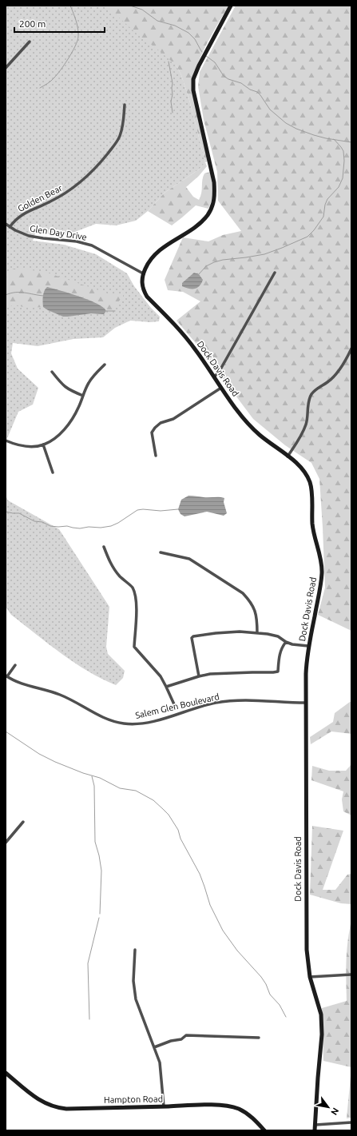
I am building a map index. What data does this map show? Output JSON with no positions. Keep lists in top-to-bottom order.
{
  "streets": {
    "street": [
      "Golden Bear",
      "Glen Day Drive",
      "Dock Davis Road",
      "Salem Glen Boulevard",
      "Hampton Road"
    ]
  },
  "crossings": [
    ["Golden Bear", "Glen Day Drive"],
    ["Glen Day Drive", "Dock Davis Road"],
    ["Dock Davis Road", "Salem Glen Boulevard"]
  ],
  "scale_bar": "200 m",
  "north": "bottom right"
}
